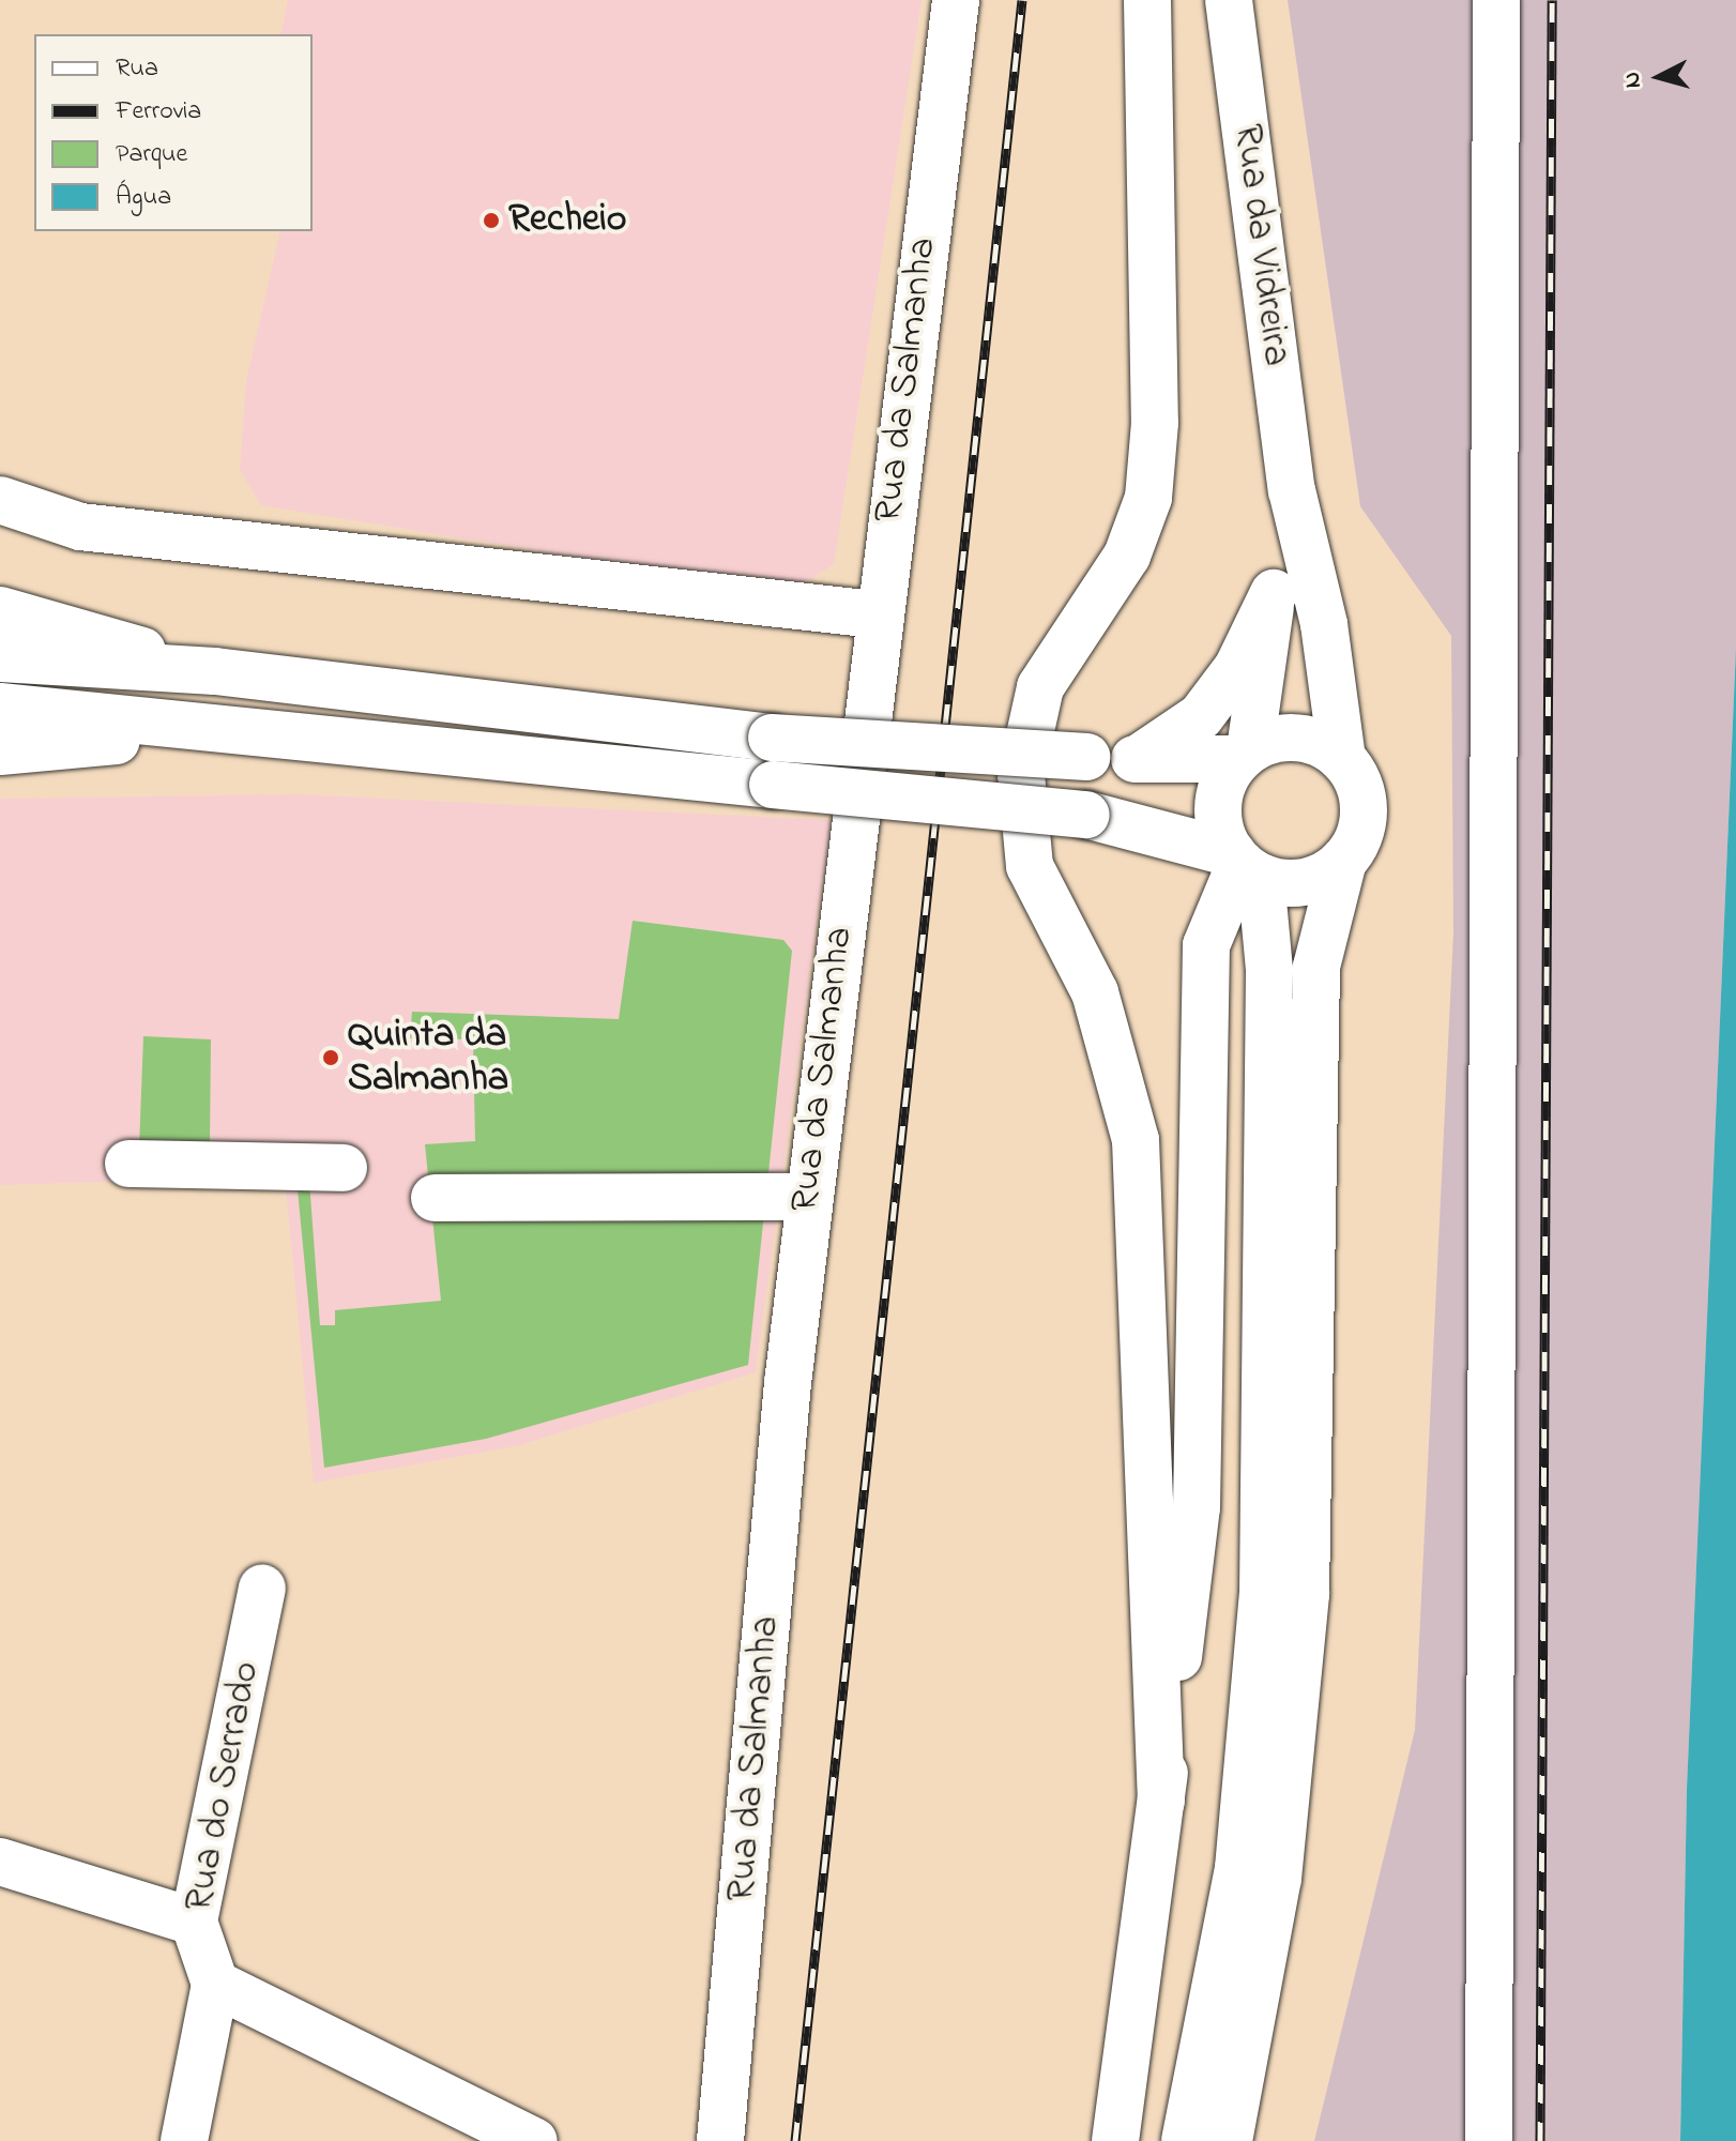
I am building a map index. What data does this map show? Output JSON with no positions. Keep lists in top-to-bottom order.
{
  "streets": {
    "main road": ["Rua da Vidreira", "Rua da Salmanha", "Rua do Serrado"]
  },
  "places": ["Recheio", "Quinta da Salmanha"],
  "legend": [
    "Rua",
    "Ferrovia",
    "Parque",
    "Água"
  ],
  "north": "left"
}
